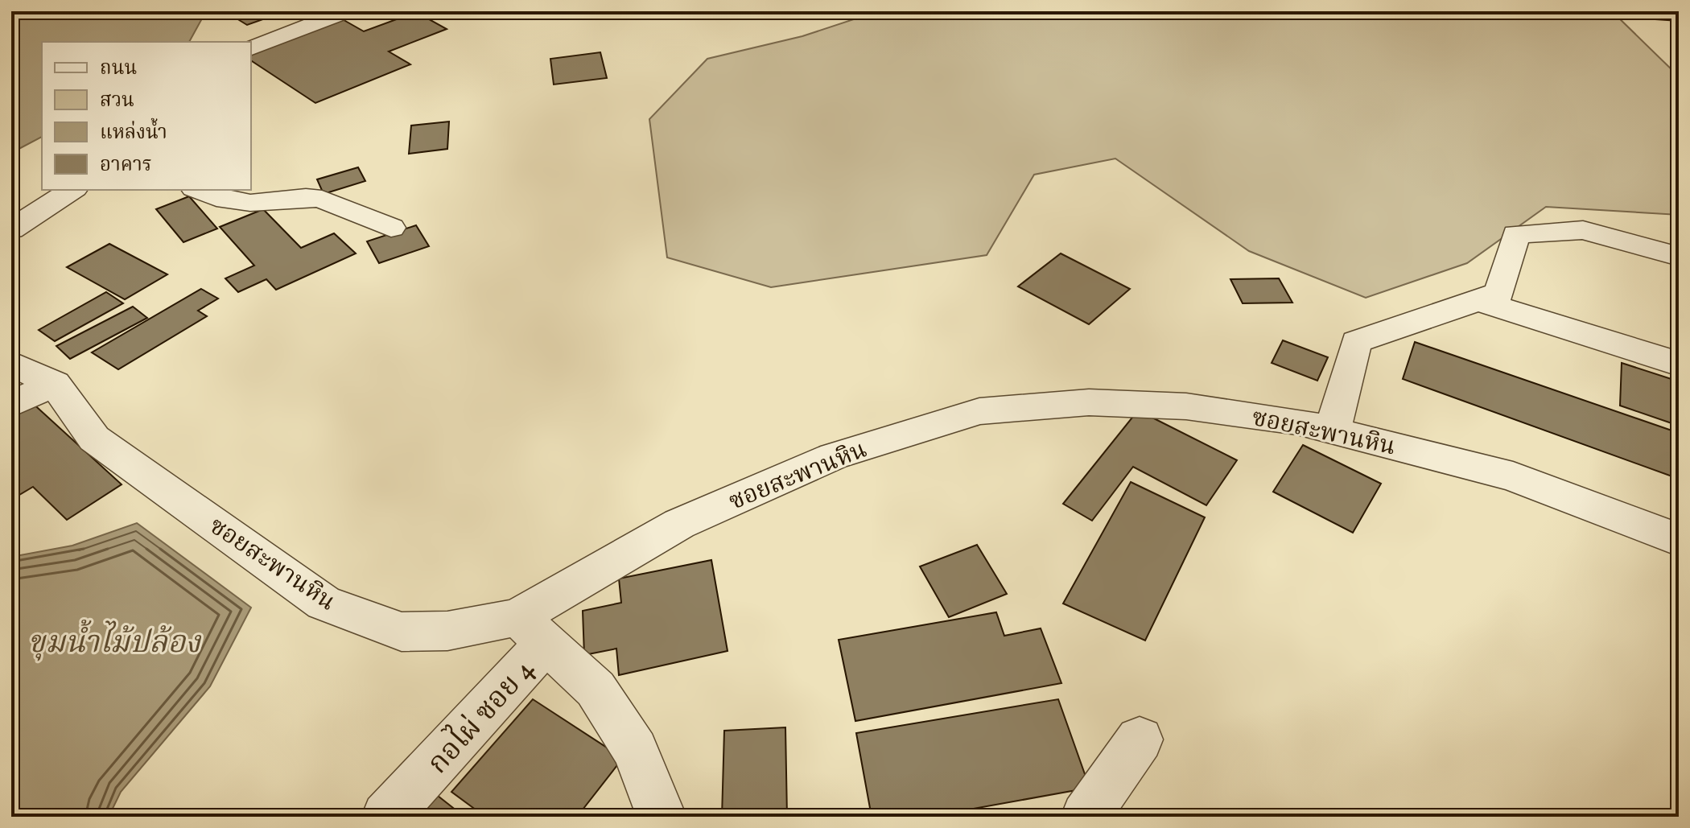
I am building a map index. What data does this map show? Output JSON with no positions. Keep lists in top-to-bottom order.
{
  "streets": {
    "street": ["ซอยสะพานหิน", "กอไผ่ ซอย 4"]
  },
  "crossings": [
    ["ซอยสะพานหิน", "กอไผ่ ซอย 4"]
  ],
  "water": ["ขุมน้ำไม้ปล้อง"],
  "legend": [
    "ถนน",
    "สวน",
    "แหล่งน้ำ",
    "อาคาร"
  ]
}
